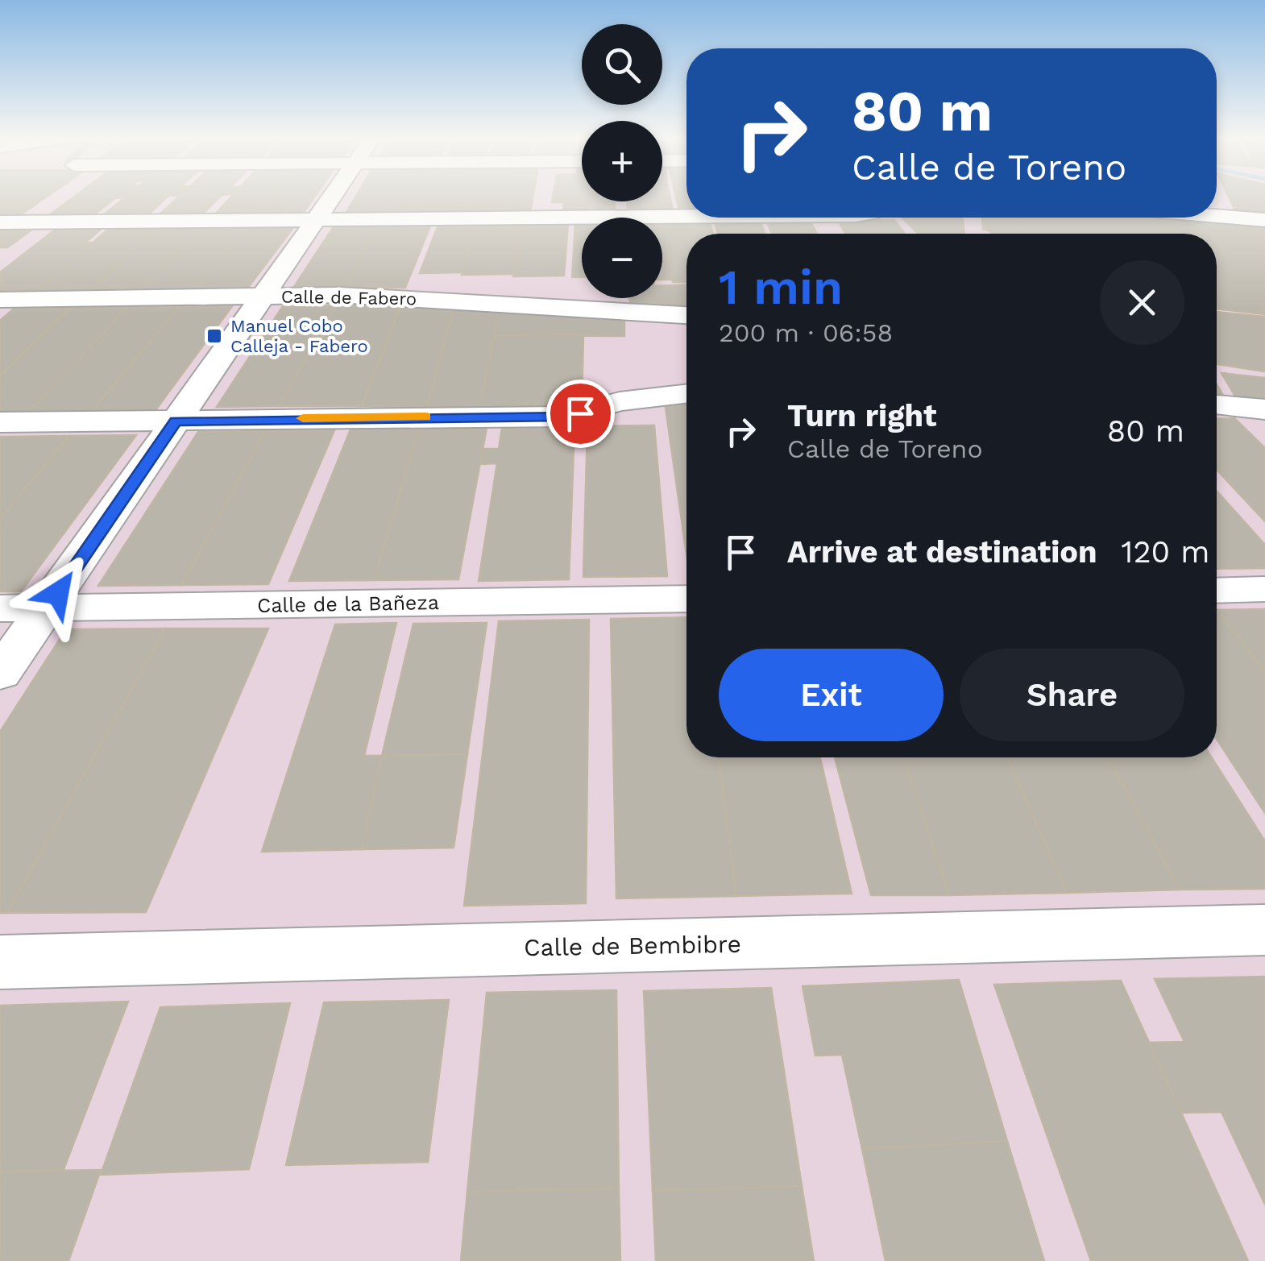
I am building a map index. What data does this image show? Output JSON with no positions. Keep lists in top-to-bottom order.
{
  "streets": {
    "street": ["Calle de Fabero", "Calle de la Bañeza", "Calle de Bembibre"]
  },
  "places": {
    "transit": ["Manuel Cobo Calleja - Fabero"]
  },
  "page": {
    "map_buttons": ["+", "−"],
    "turn": ["80 m", "Calle de Toreno"],
    "heading": ["1 min", "200 m · 06:58"],
    "list": [
      {
        "name": "Turn right",
        "note": "Calle de Toreno",
        "value": "80 m"
      },
      {
        "name": "Arrive at destination",
        "value": "120 m"
      }
    ],
    "buttons": ["Exit", "Share"]
  }
}
